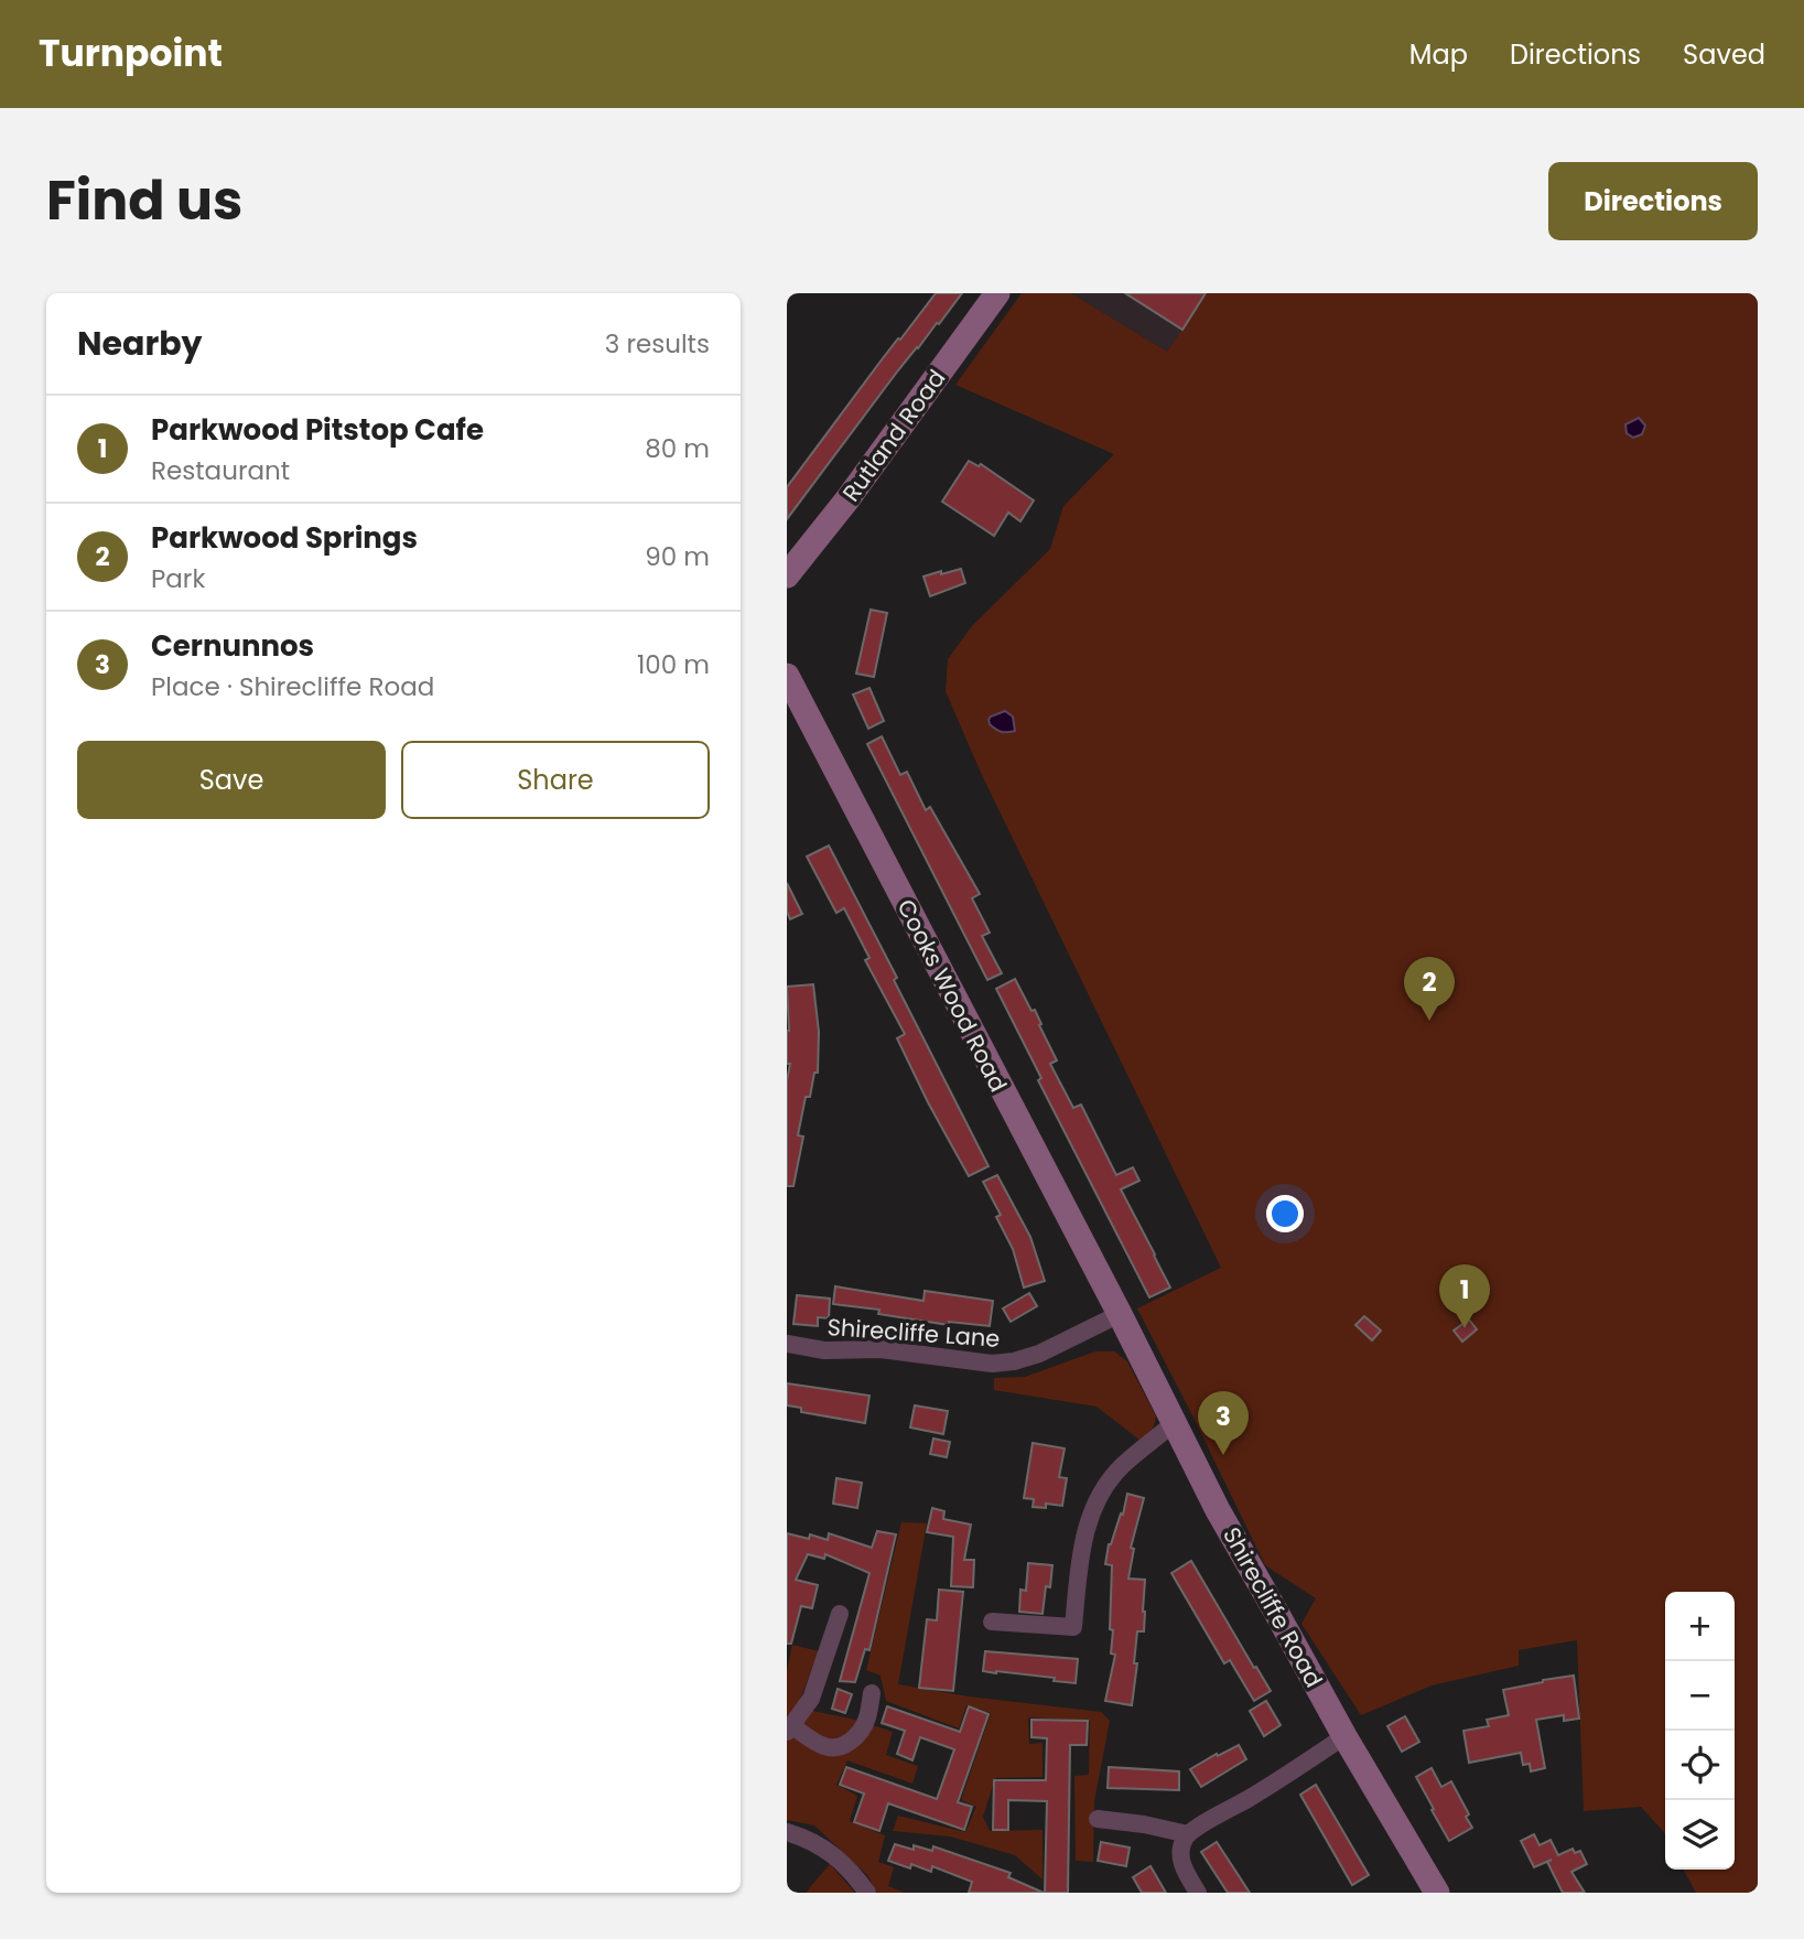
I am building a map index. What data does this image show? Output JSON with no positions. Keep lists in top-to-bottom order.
{
  "streets": {
    "street": [
      "Rutland Road",
      "Cooks Wood Road",
      "Shirecliffe Lane",
      "Shirecliffe Road"
    ]
  },
  "crossings": [
    ["Cooks Wood Road", "Shirecliffe Lane"],
    ["Cooks Wood Road", "Shirecliffe Road"],
    ["Shirecliffe Lane", "Shirecliffe Road"]
  ],
  "page": {
    "header": "Turnpoint",
    "nav": ["Map", "Directions", "Saved"],
    "title": "Find us",
    "buttons": [
      "Directions",
      ["Save", "Share"]
    ],
    "heading": ["Nearby", "3 results"],
    "list": [
      {
        "mark": "1",
        "name": "Parkwood Pitstop Cafe",
        "note": "Restaurant",
        "value": "80 m"
      },
      {
        "mark": "2",
        "name": "Parkwood Springs",
        "note": "Park",
        "value": "90 m"
      },
      {
        "mark": "3",
        "name": "Cernunnos",
        "note": "Place · Shirecliffe Road",
        "value": "100 m"
      }
    ],
    "pins": ["2", "1", "3"],
    "map_buttons": ["+", "−"]
  }
}
